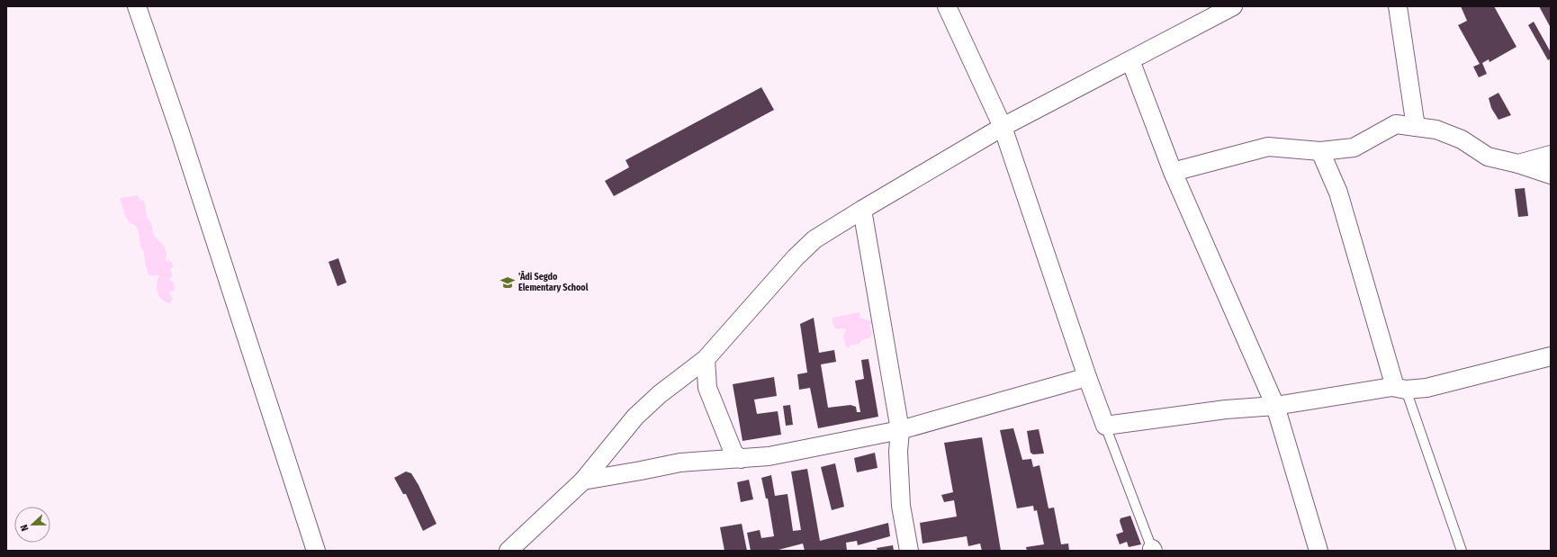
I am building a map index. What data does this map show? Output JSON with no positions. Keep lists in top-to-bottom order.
{
  "places": {
    "school or university": ["'Ādi Segdo Elementary School"]
  },
  "north": "left"
}
